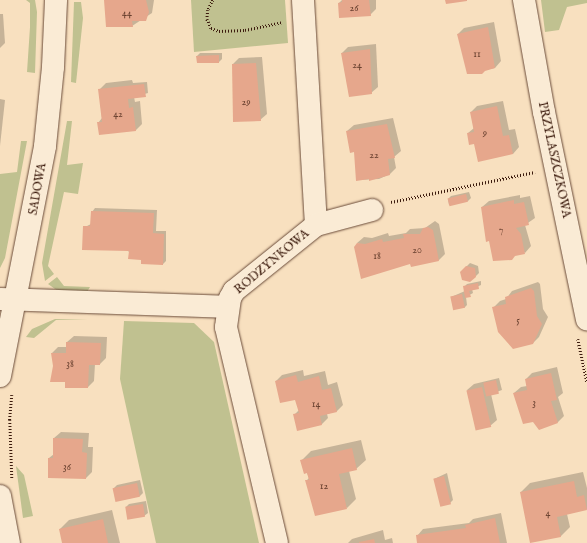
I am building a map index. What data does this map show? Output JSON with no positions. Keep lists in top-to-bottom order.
{
  "streets": {
    "street": ["PRZYLASZCZKOWA", "SADOWA", "RODZYNKOWA"]
  },
  "house_numbers": [
    "26",
    "44",
    "11",
    "24",
    "29",
    "42",
    "9",
    "22",
    "7",
    "20",
    "18",
    "5",
    "38",
    "3",
    "14",
    "36",
    "12",
    "4"
  ]
}
